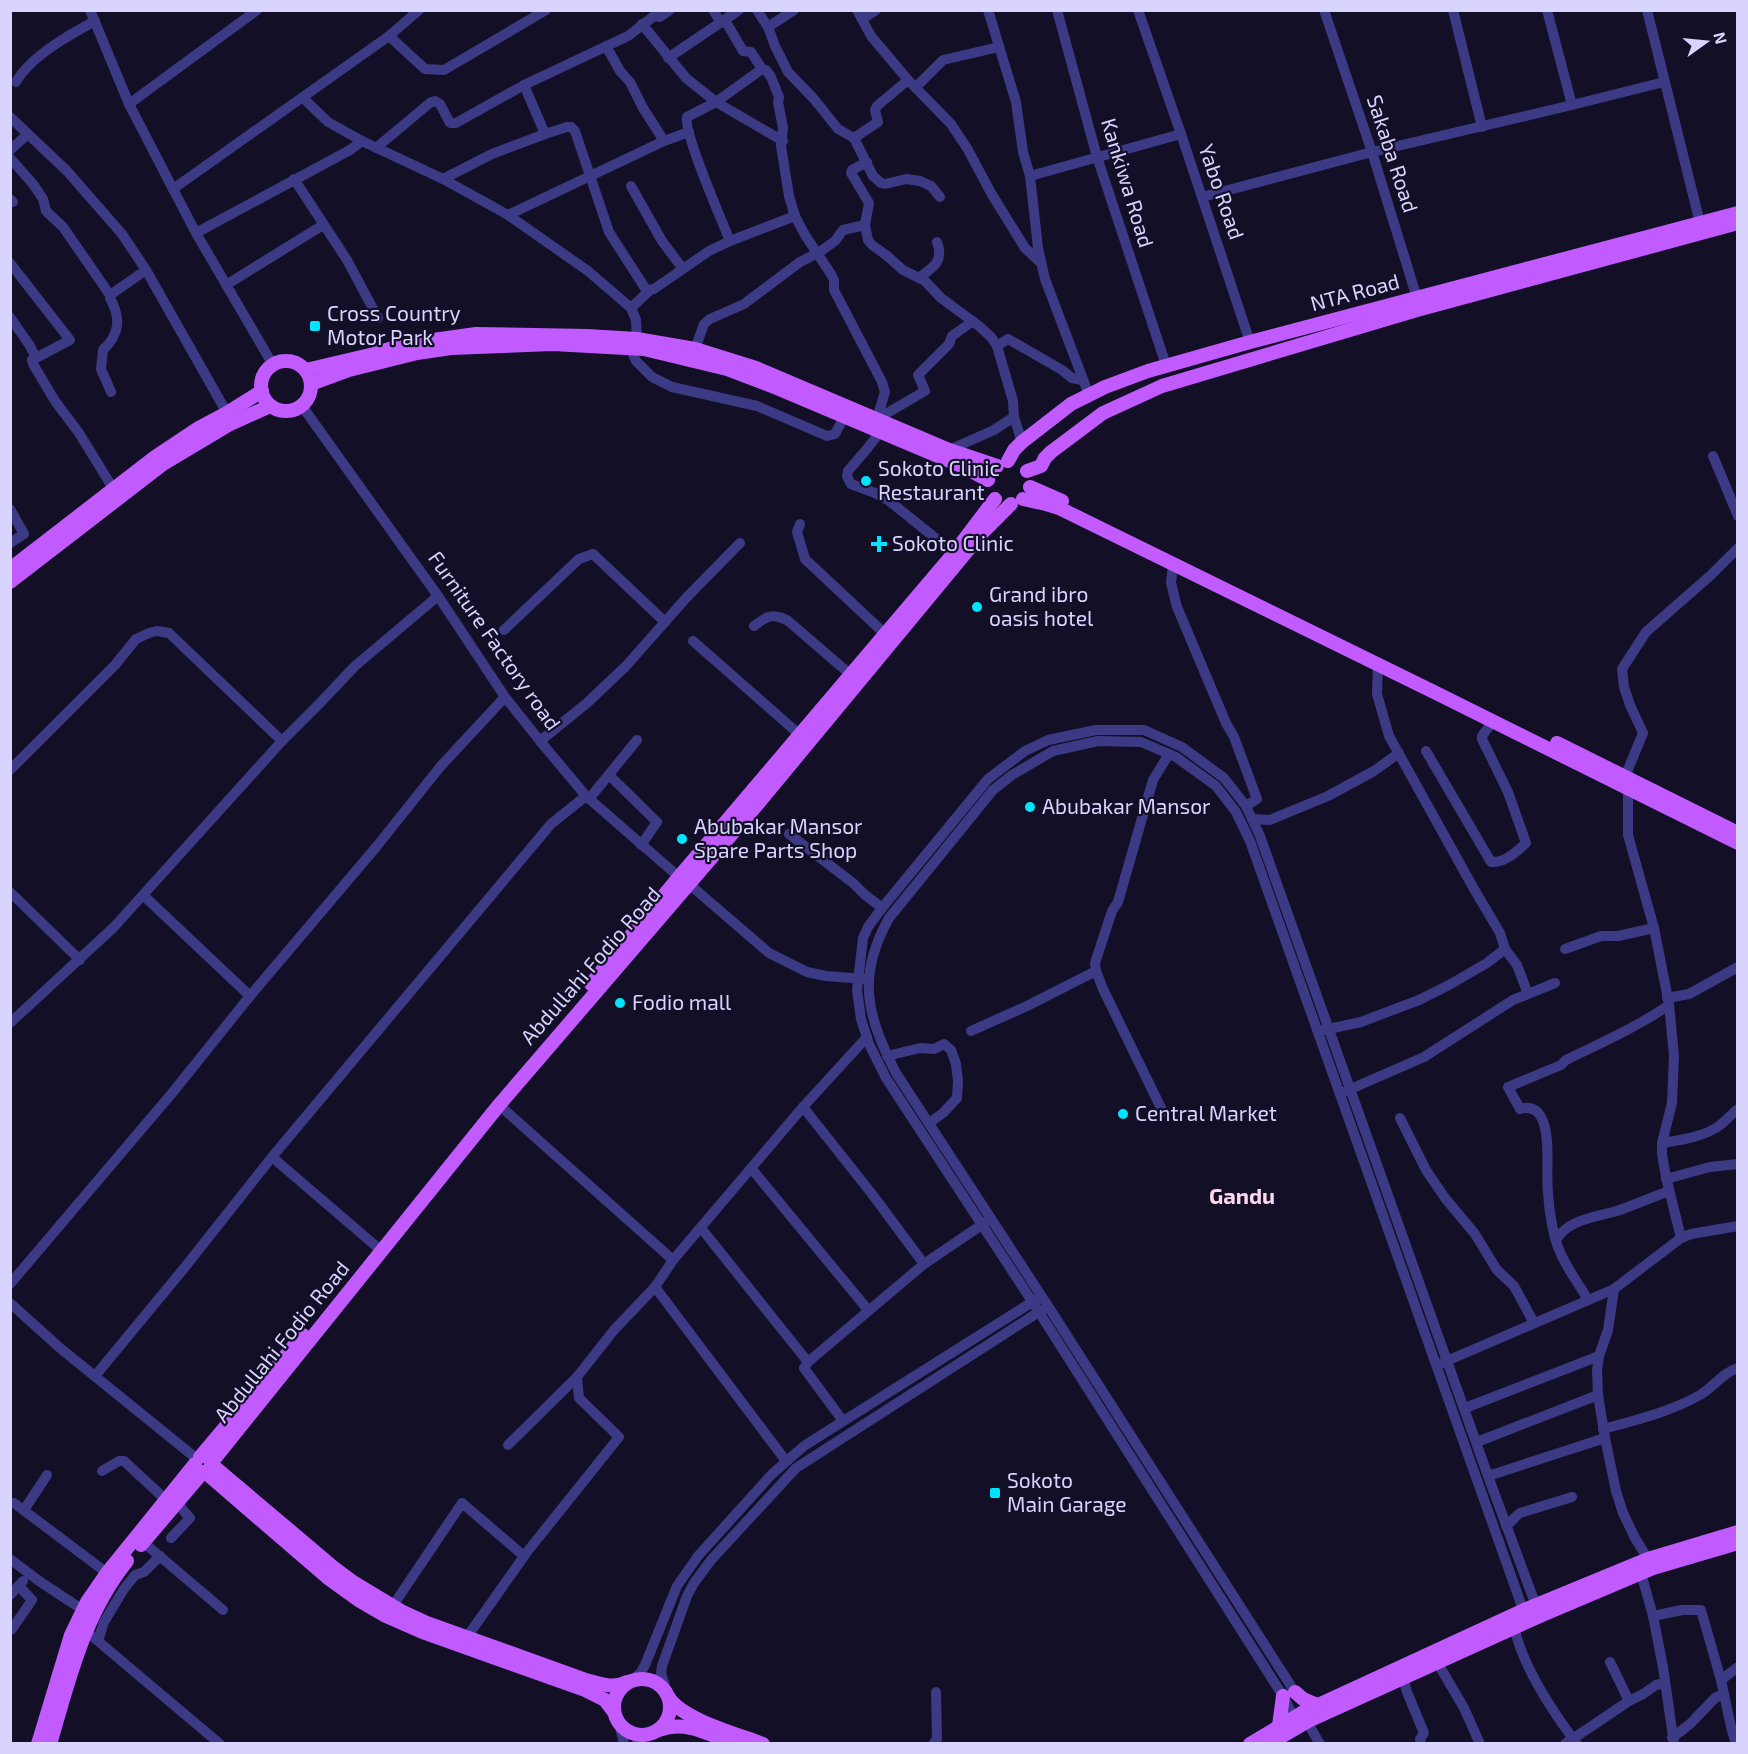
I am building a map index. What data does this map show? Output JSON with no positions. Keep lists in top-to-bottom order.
{
  "streets": {
    "main road": ["NTA Road", "Abdullahi Fodio Road"],
    "street": [
      "Sakaba Road",
      "Kankiwa Road",
      "Yabo Road",
      "Furniture Factory road"
    ]
  },
  "crossings": [
    ["Sakaba Road", "NTA Road"],
    ["Kankiwa Road", "Yabo Road"],
    ["Kankiwa Road", "NTA Road"],
    ["Yabo Road", "NTA Road"],
    ["NTA Road", "Abdullahi Fodio Road"],
    ["Furniture Factory road", "Abdullahi Fodio Road"]
  ],
  "districts": ["Gandu"],
  "places": {
    "transit": ["Cross Country Motor Park", "Sokoto Main Garage"],
    "other": [
      "Sokoto Clinic Restaurant",
      "Grand ibro oasis hotel",
      "Abubakar Mansor",
      "Abubakar Mansor Spare Parts Shop",
      "Fodio mall",
      "Central Market"
    ],
    "health": ["Sokoto Clinic"]
  },
  "north": "right"
}
